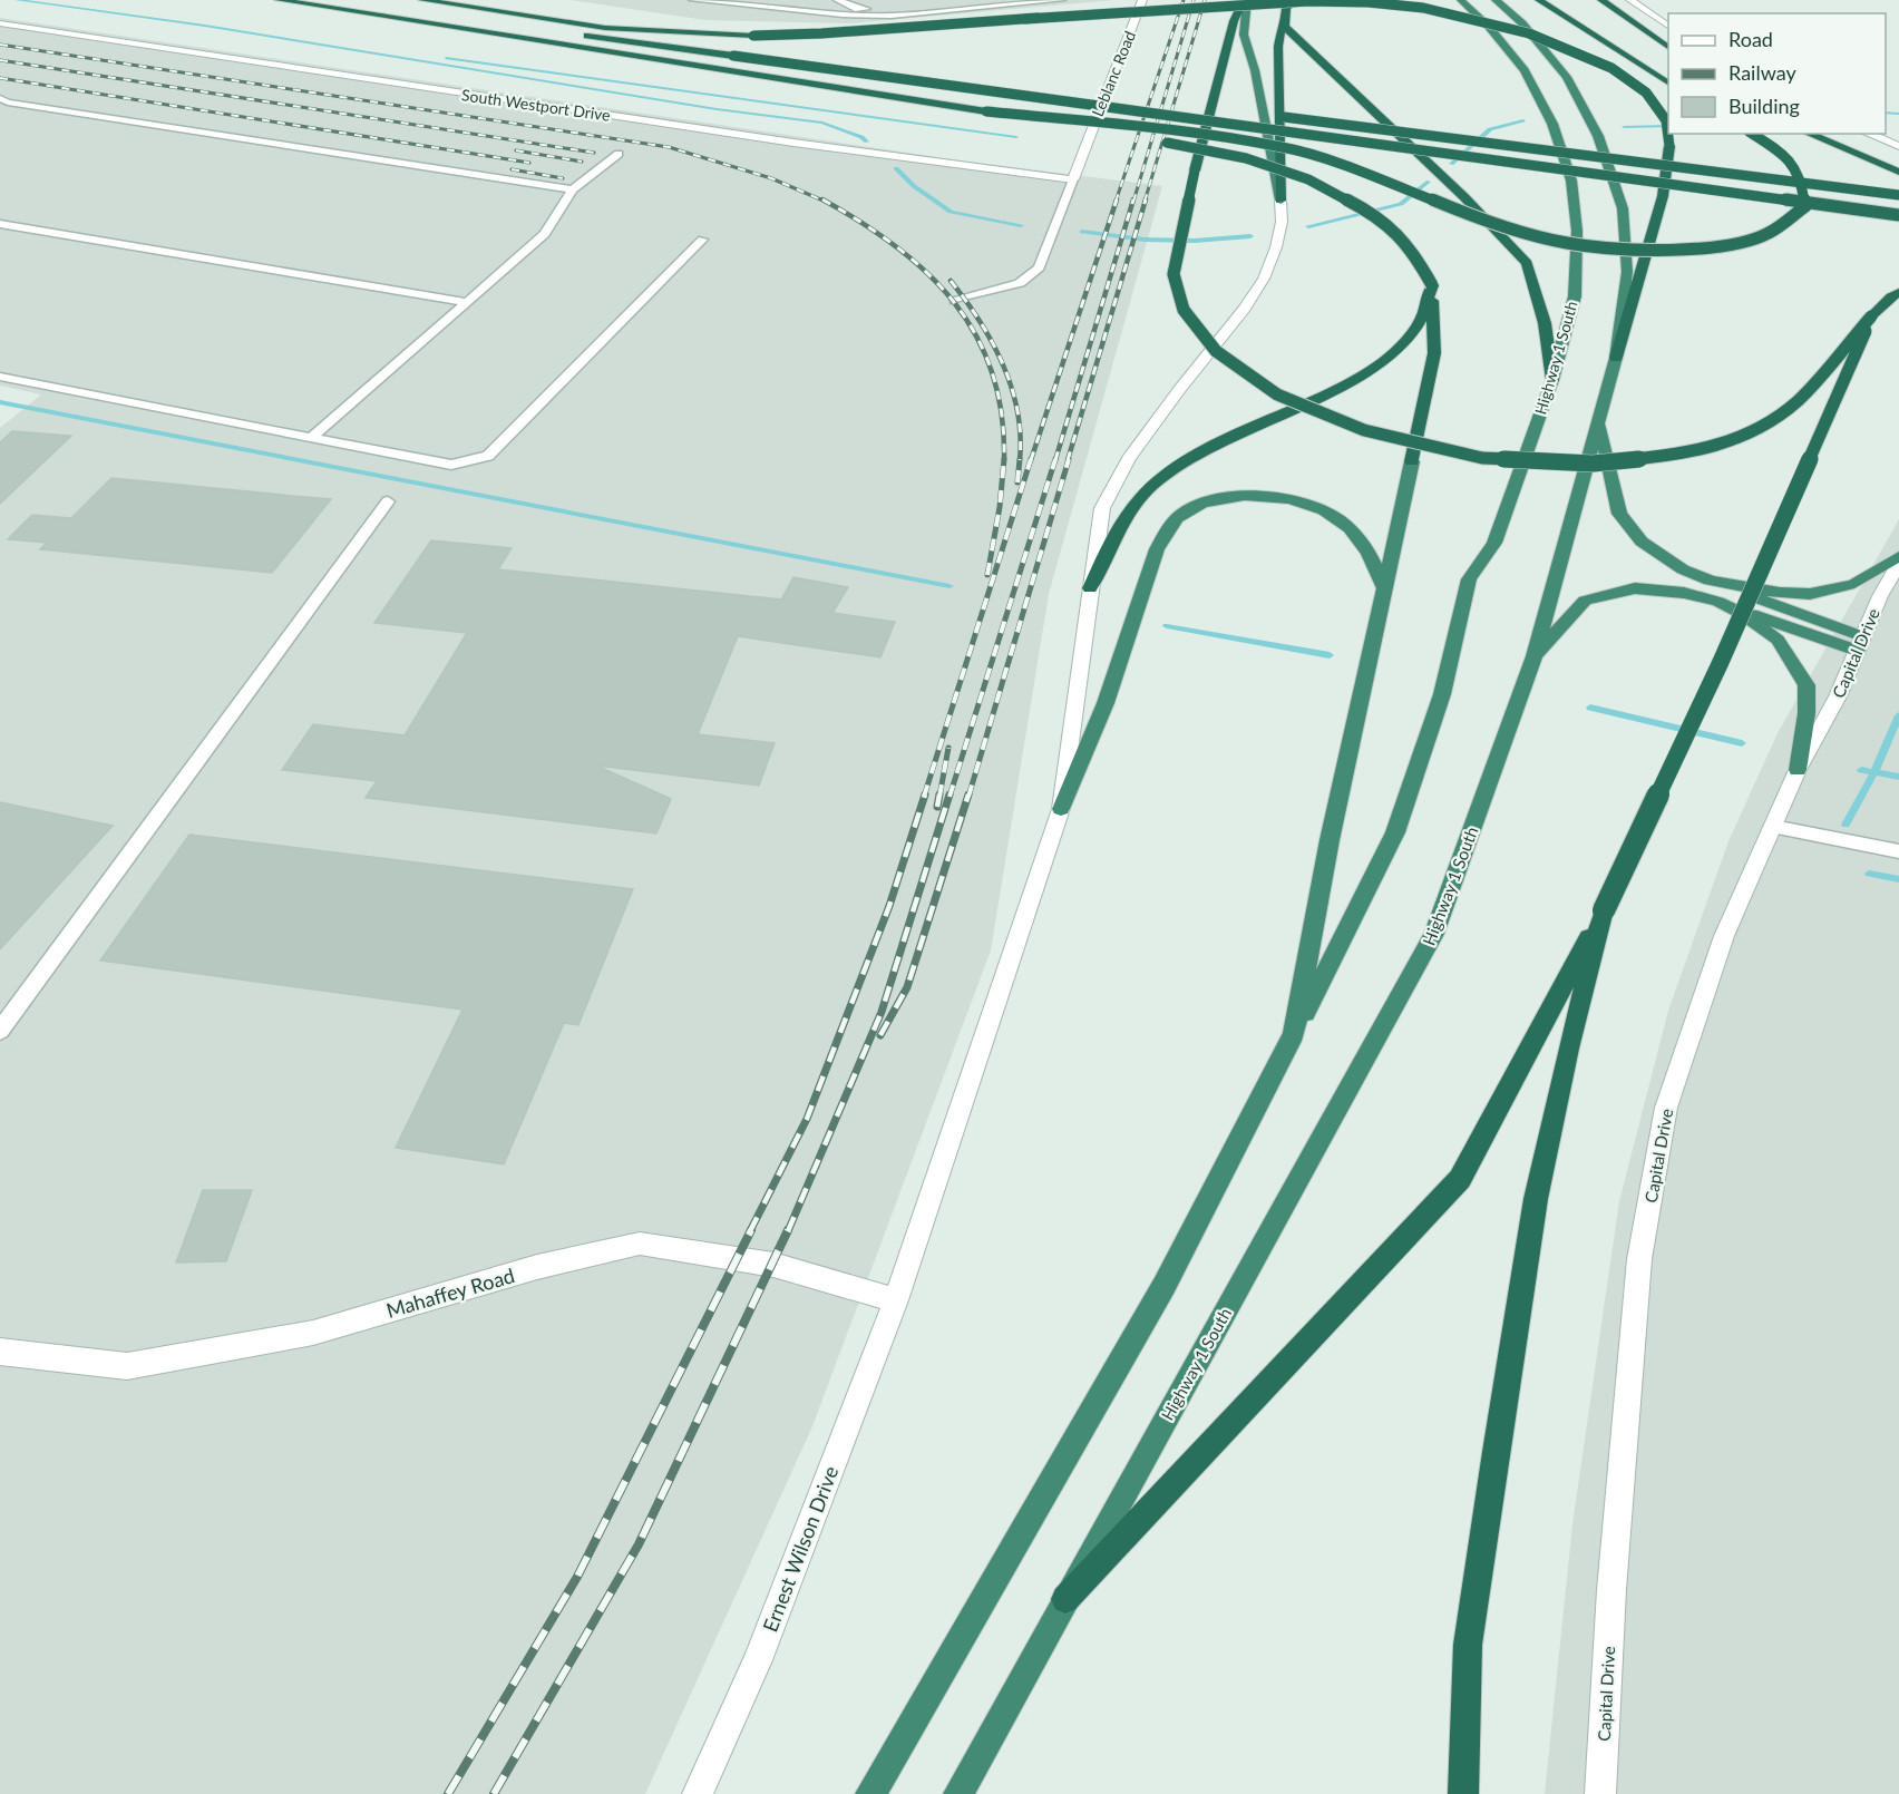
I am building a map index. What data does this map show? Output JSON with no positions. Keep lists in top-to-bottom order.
{
  "streets": {
    "highway": ["Highway 1 South"],
    "street": [
      "Leblanc Road",
      "South Westport Drive",
      "Capital Drive",
      "Mahaffey Road",
      "Ernest Wilson Drive"
    ]
  },
  "crossings": [
    ["Leblanc Road", "South Westport Drive"],
    ["Mahaffey Road", "Ernest Wilson Drive"]
  ],
  "legend": ["Road", "Railway", "Building"]
}
